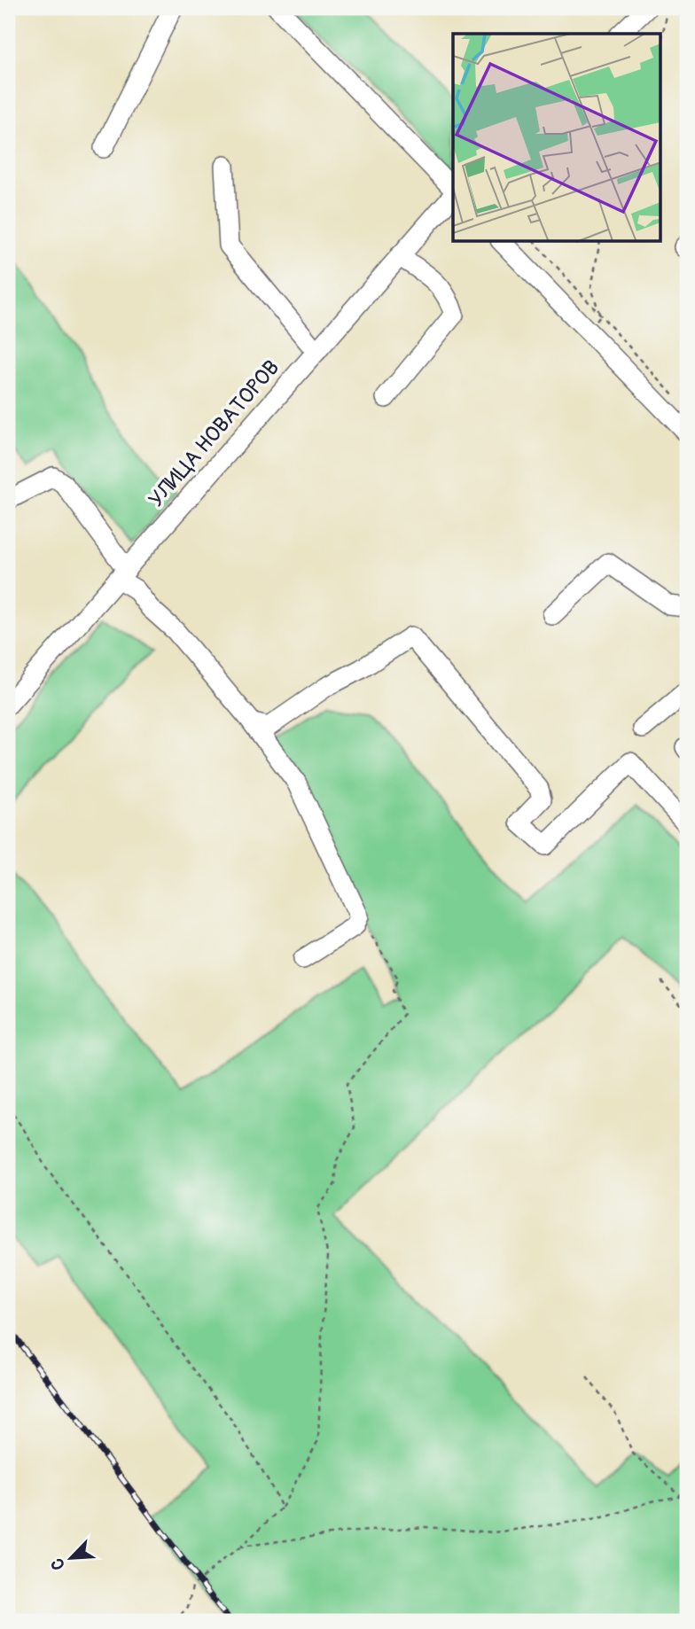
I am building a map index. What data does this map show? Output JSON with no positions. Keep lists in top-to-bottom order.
{
  "streets": {
    "street": ["УЛИЦА НОВАТОРОВ"]
  },
  "north": "bottom left"
}
